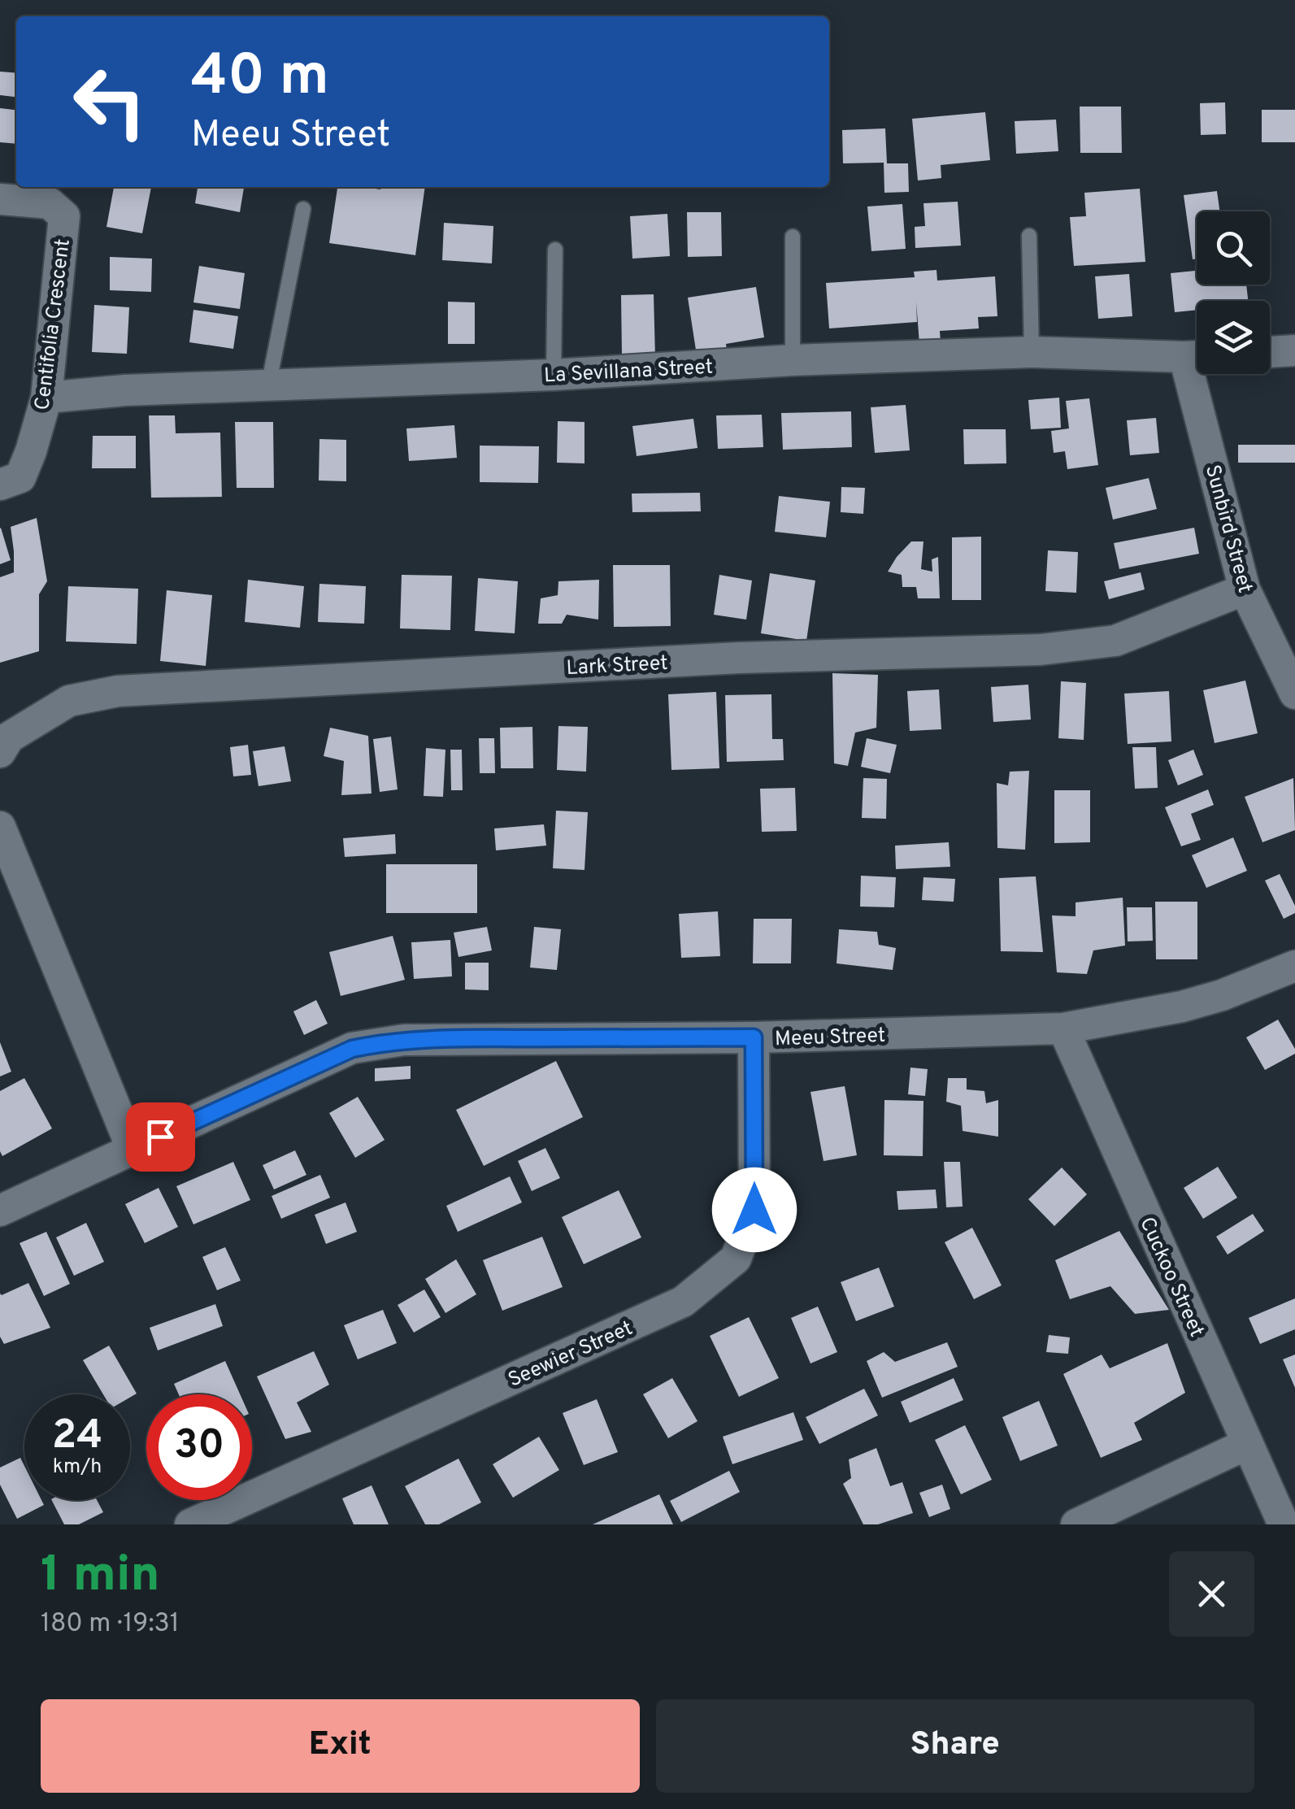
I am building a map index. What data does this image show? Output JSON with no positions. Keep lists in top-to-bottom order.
{
  "streets": {
    "street": [
      "Centifolia Crescent",
      "La Sevillana Street",
      "Sunbird Street",
      "Lark Street",
      "Meeu Street",
      "Cuckoo Street",
      "Seewier Street"
    ]
  },
  "crossings": [
    ["Centifolia Crescent", "La Sevillana Street"],
    ["Sunbird Street", "Lark Street"],
    ["Meeu Street", "Cuckoo Street"],
    ["Meeu Street", "Seewier Street"]
  ],
  "page": {
    "turn": ["40 m", "Meeu Street"],
    "speed": "24 km/h",
    "limit": "30",
    "heading": ["1 min", "180 m · 19:31"],
    "buttons": ["Exit", "Share"]
  }
}
